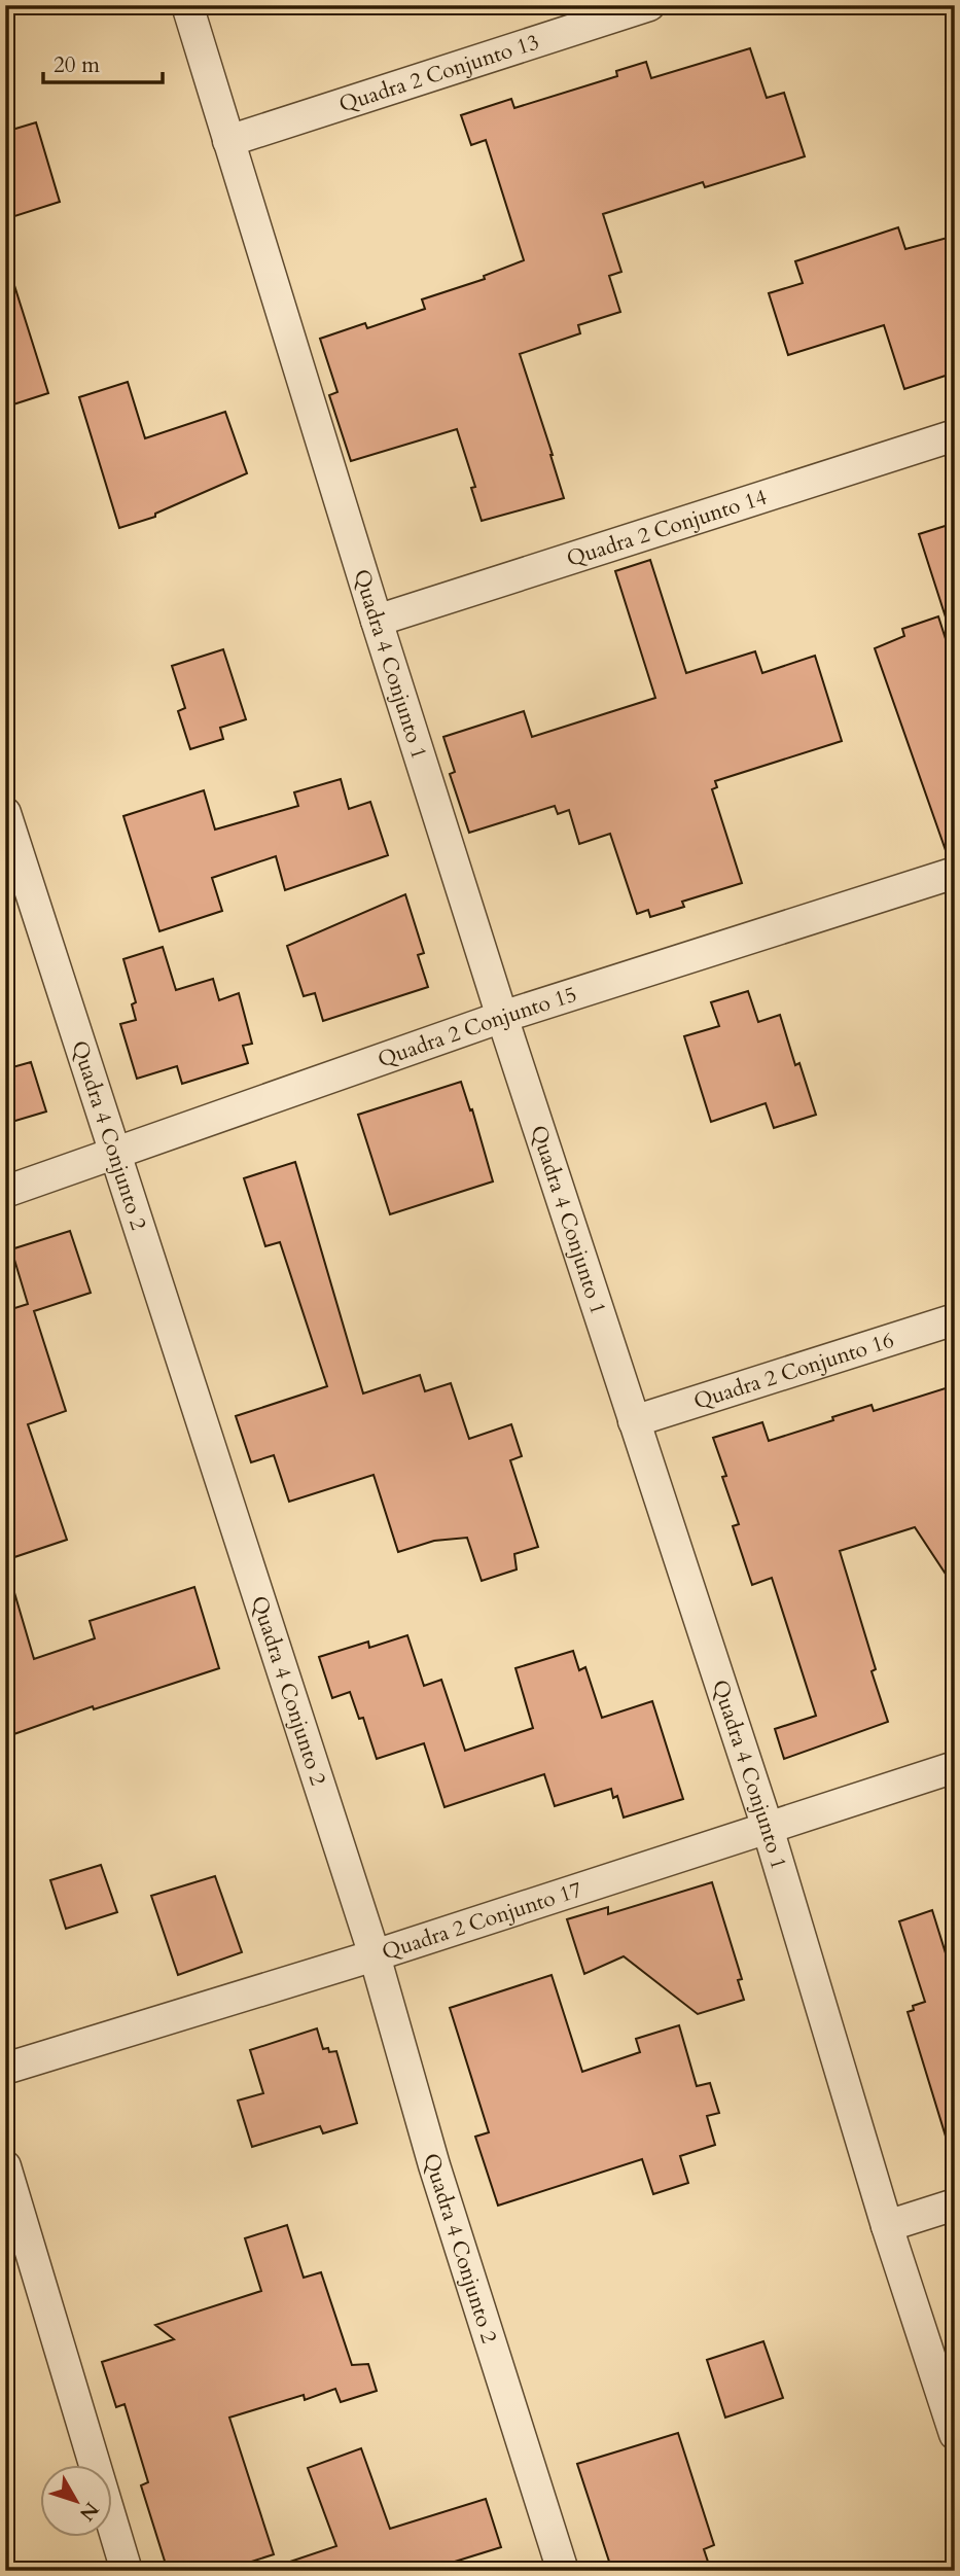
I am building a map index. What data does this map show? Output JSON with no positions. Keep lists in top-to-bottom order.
{
  "streets": {
    "street": [
      "Quadra 2 Conjunto 13",
      "Quadra 2 Conjunto 14",
      "Quadra 4 Conjunto 1",
      "Quadra 2 Conjunto 15",
      "Quadra 4 Conjunto 2",
      "Quadra 2 Conjunto 16",
      "Quadra 2 Conjunto 17"
    ]
  },
  "crossings": [
    ["Quadra 2 Conjunto 13", "Quadra 4 Conjunto 1"],
    ["Quadra 2 Conjunto 14", "Quadra 4 Conjunto 1"],
    ["Quadra 4 Conjunto 1", "Quadra 2 Conjunto 15"],
    ["Quadra 4 Conjunto 1", "Quadra 2 Conjunto 16"],
    ["Quadra 4 Conjunto 1", "Quadra 2 Conjunto 17"],
    ["Quadra 2 Conjunto 15", "Quadra 4 Conjunto 2"],
    ["Quadra 4 Conjunto 2", "Quadra 2 Conjunto 17"]
  ],
  "scale_bar": "20 m",
  "north": "bottom right"
}
